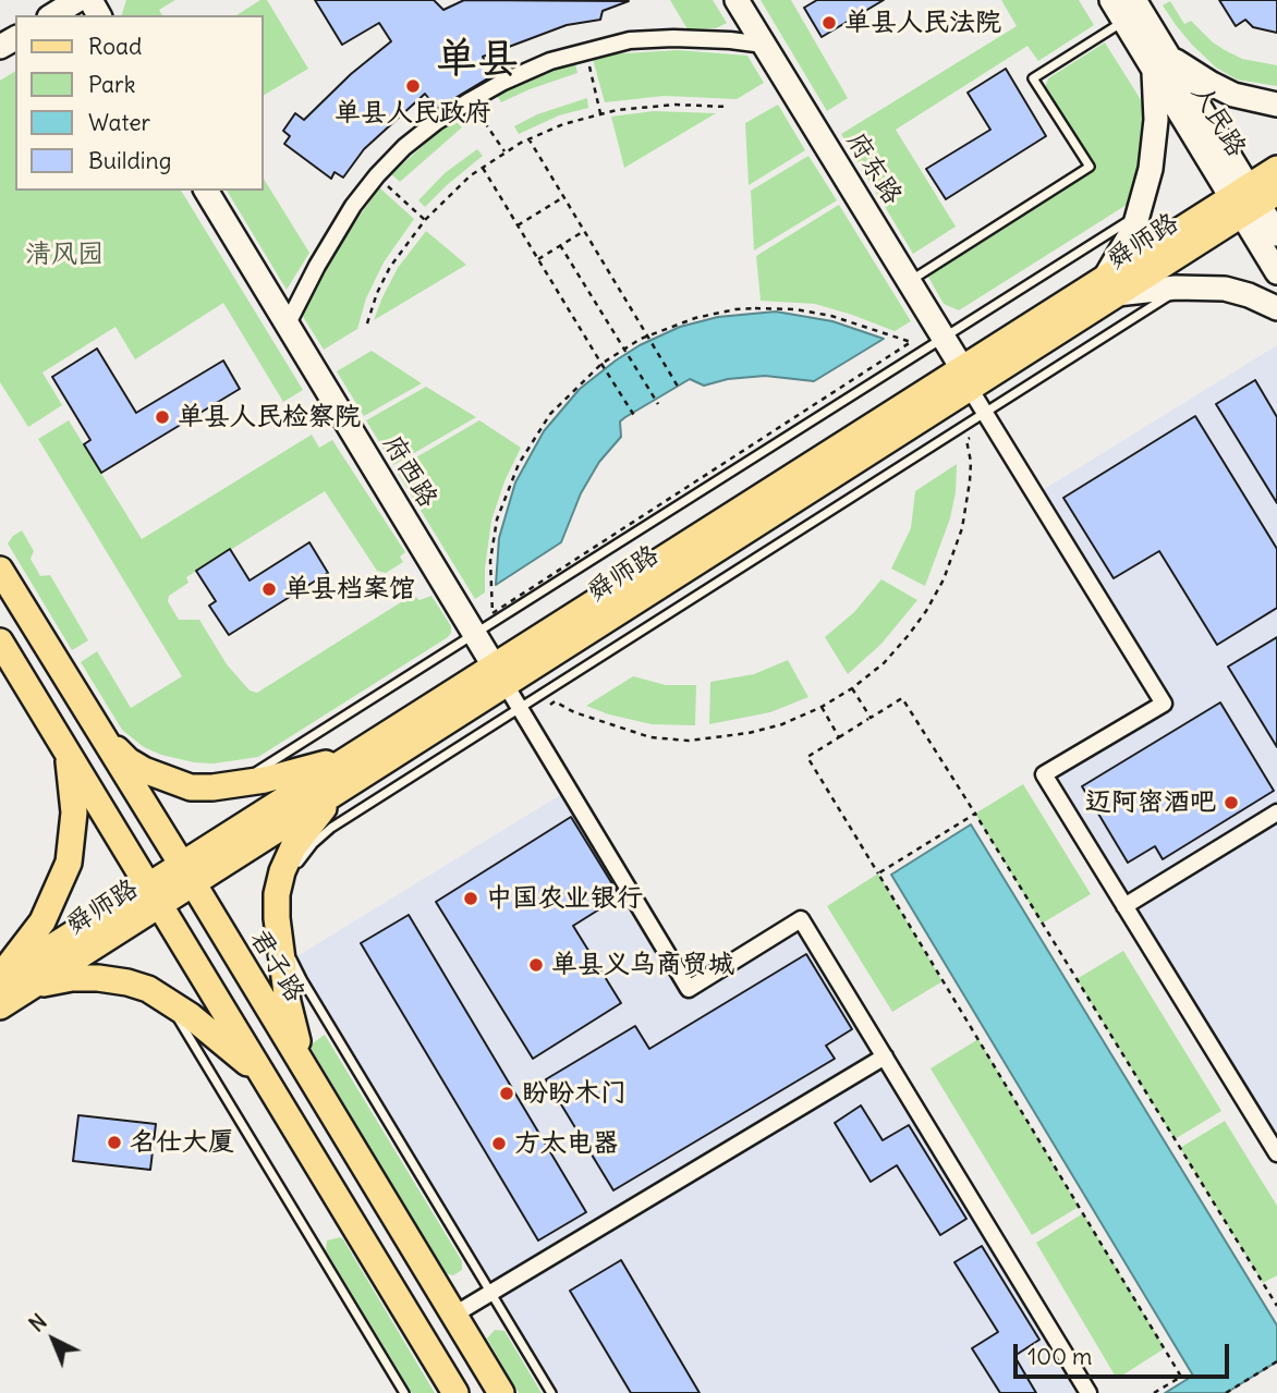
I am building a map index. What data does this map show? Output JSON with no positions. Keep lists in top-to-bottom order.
{
  "streets": {
    "main road": ["舜师路", "君子路"],
    "street": ["人民路", "府东路", "府西路"]
  },
  "crossings": [
    ["人民路", "舜师路"],
    ["府东路", "舜师路"],
    ["舜师路", "府西路"],
    ["舜师路", "君子路"]
  ],
  "districts": ["单县"],
  "parks": ["清风园"],
  "places": [
    "单县人民法院",
    "单县人民政府",
    "单县人民检察院",
    "单县档案馆",
    "迈阿密酒吧",
    "中国农业银行",
    "单县义乌商贸城",
    "盼盼木门",
    "名仕大厦",
    "方太电器"
  ],
  "legend": [
    "Road",
    "Park",
    "Water",
    "Building"
  ],
  "scale_bar": "100 m",
  "north": "top left"
}
